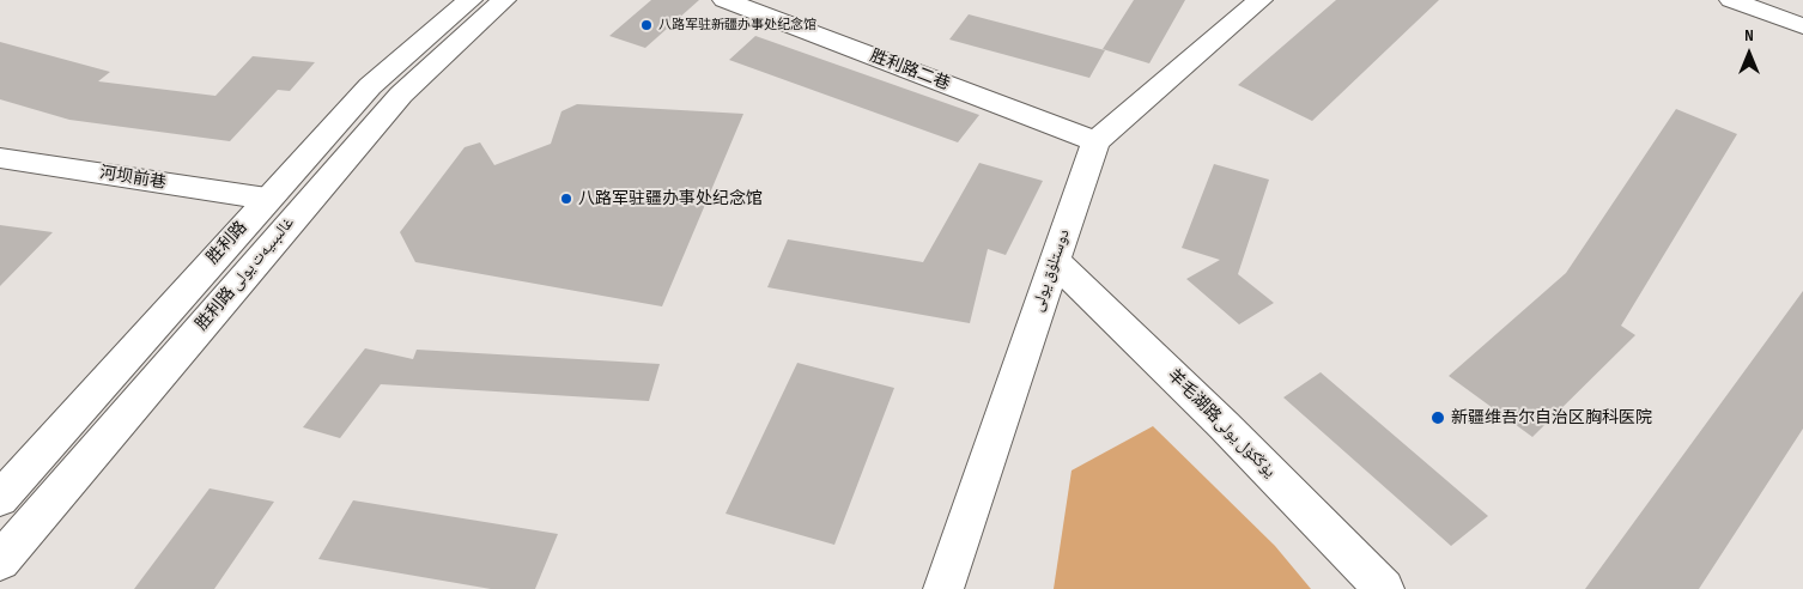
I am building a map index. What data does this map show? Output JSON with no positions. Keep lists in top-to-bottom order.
{
  "streets": {
    "street": [
      "胜利路二巷",
      "河坝前巷",
      "胜利路",
      "دوستلۇق يولى",
      "胜利路 غالىبىيەت يولى",
      "羊毛湖路يۇڭكۆل يولى"
    ]
  },
  "crossings": [
    ["胜利路二巷", "دوستلۇق يولى"],
    ["河坝前巷", "胜利路"],
    ["دوستلۇق يولى", "羊毛湖路يۇڭكۆل يولى"]
  ],
  "places": ["八路军驻新疆办事处纪念馆", "八路军驻疆办事处纪念馆", "新疆维吾尔自治区胸科医院"],
  "north": "top"
}
